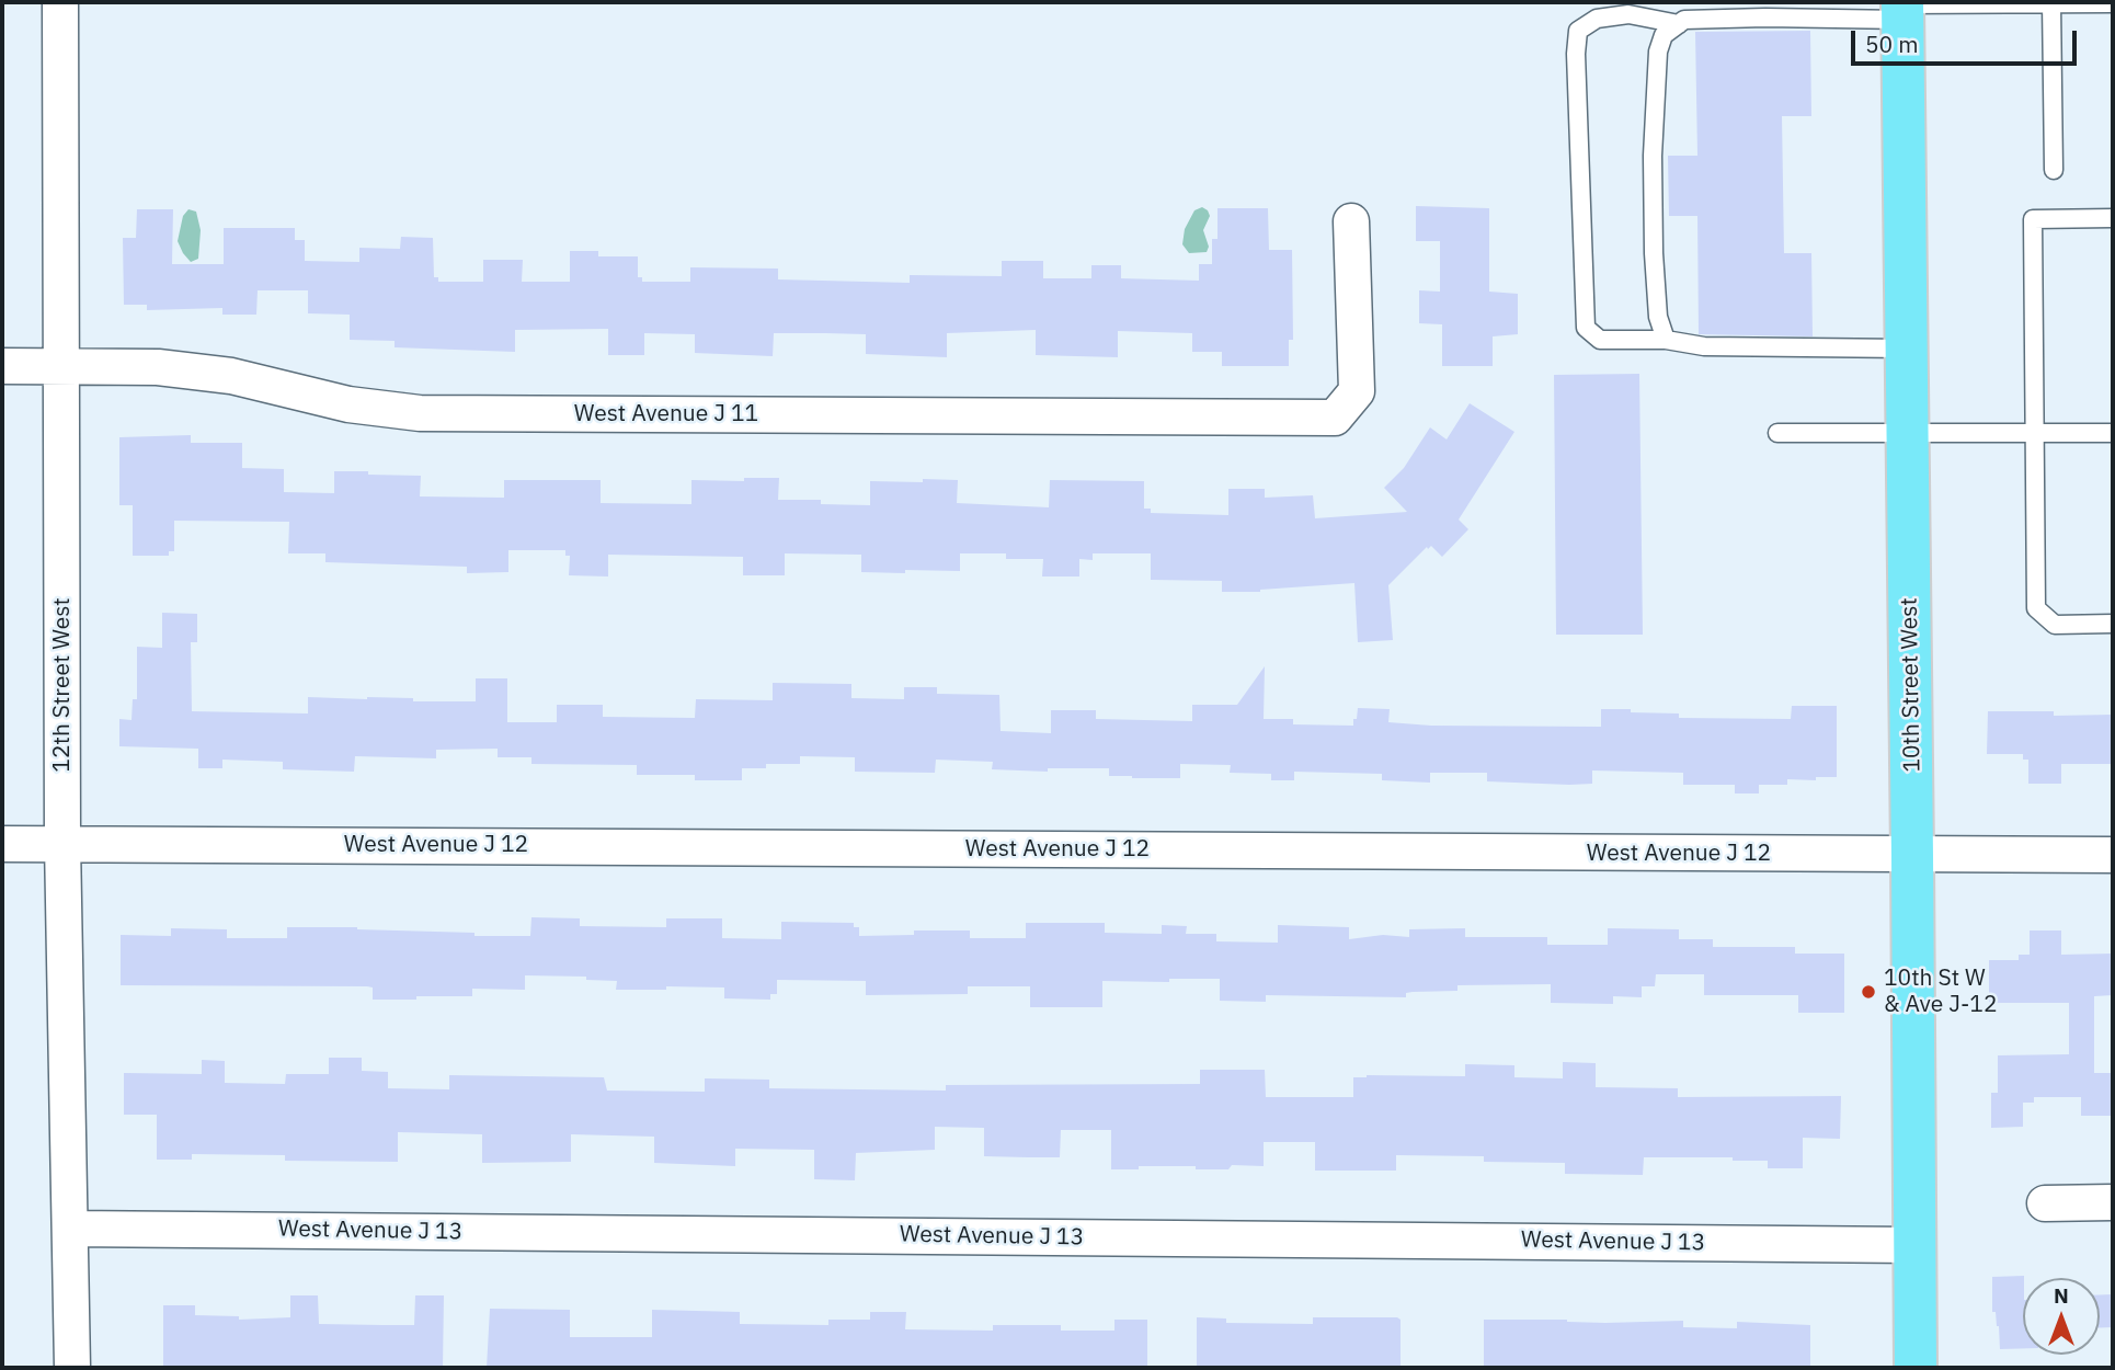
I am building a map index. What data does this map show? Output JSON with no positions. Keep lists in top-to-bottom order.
{
  "streets": {
    "main road": ["10th Street West"],
    "street": [
      "West Avenue J 11",
      "12th Street West",
      "West Avenue J 12",
      "West Avenue J 13"
    ]
  },
  "crossings": [
    ["West Avenue J 11", "12th Street West"],
    ["12th Street West", "West Avenue J 12"],
    ["12th Street West", "West Avenue J 13"],
    ["10th Street West", "West Avenue J 12"],
    ["10th Street West", "West Avenue J 13"]
  ],
  "places": ["10th St W & Ave J-12"],
  "scale_bar": "50 m",
  "north": "top"
}
